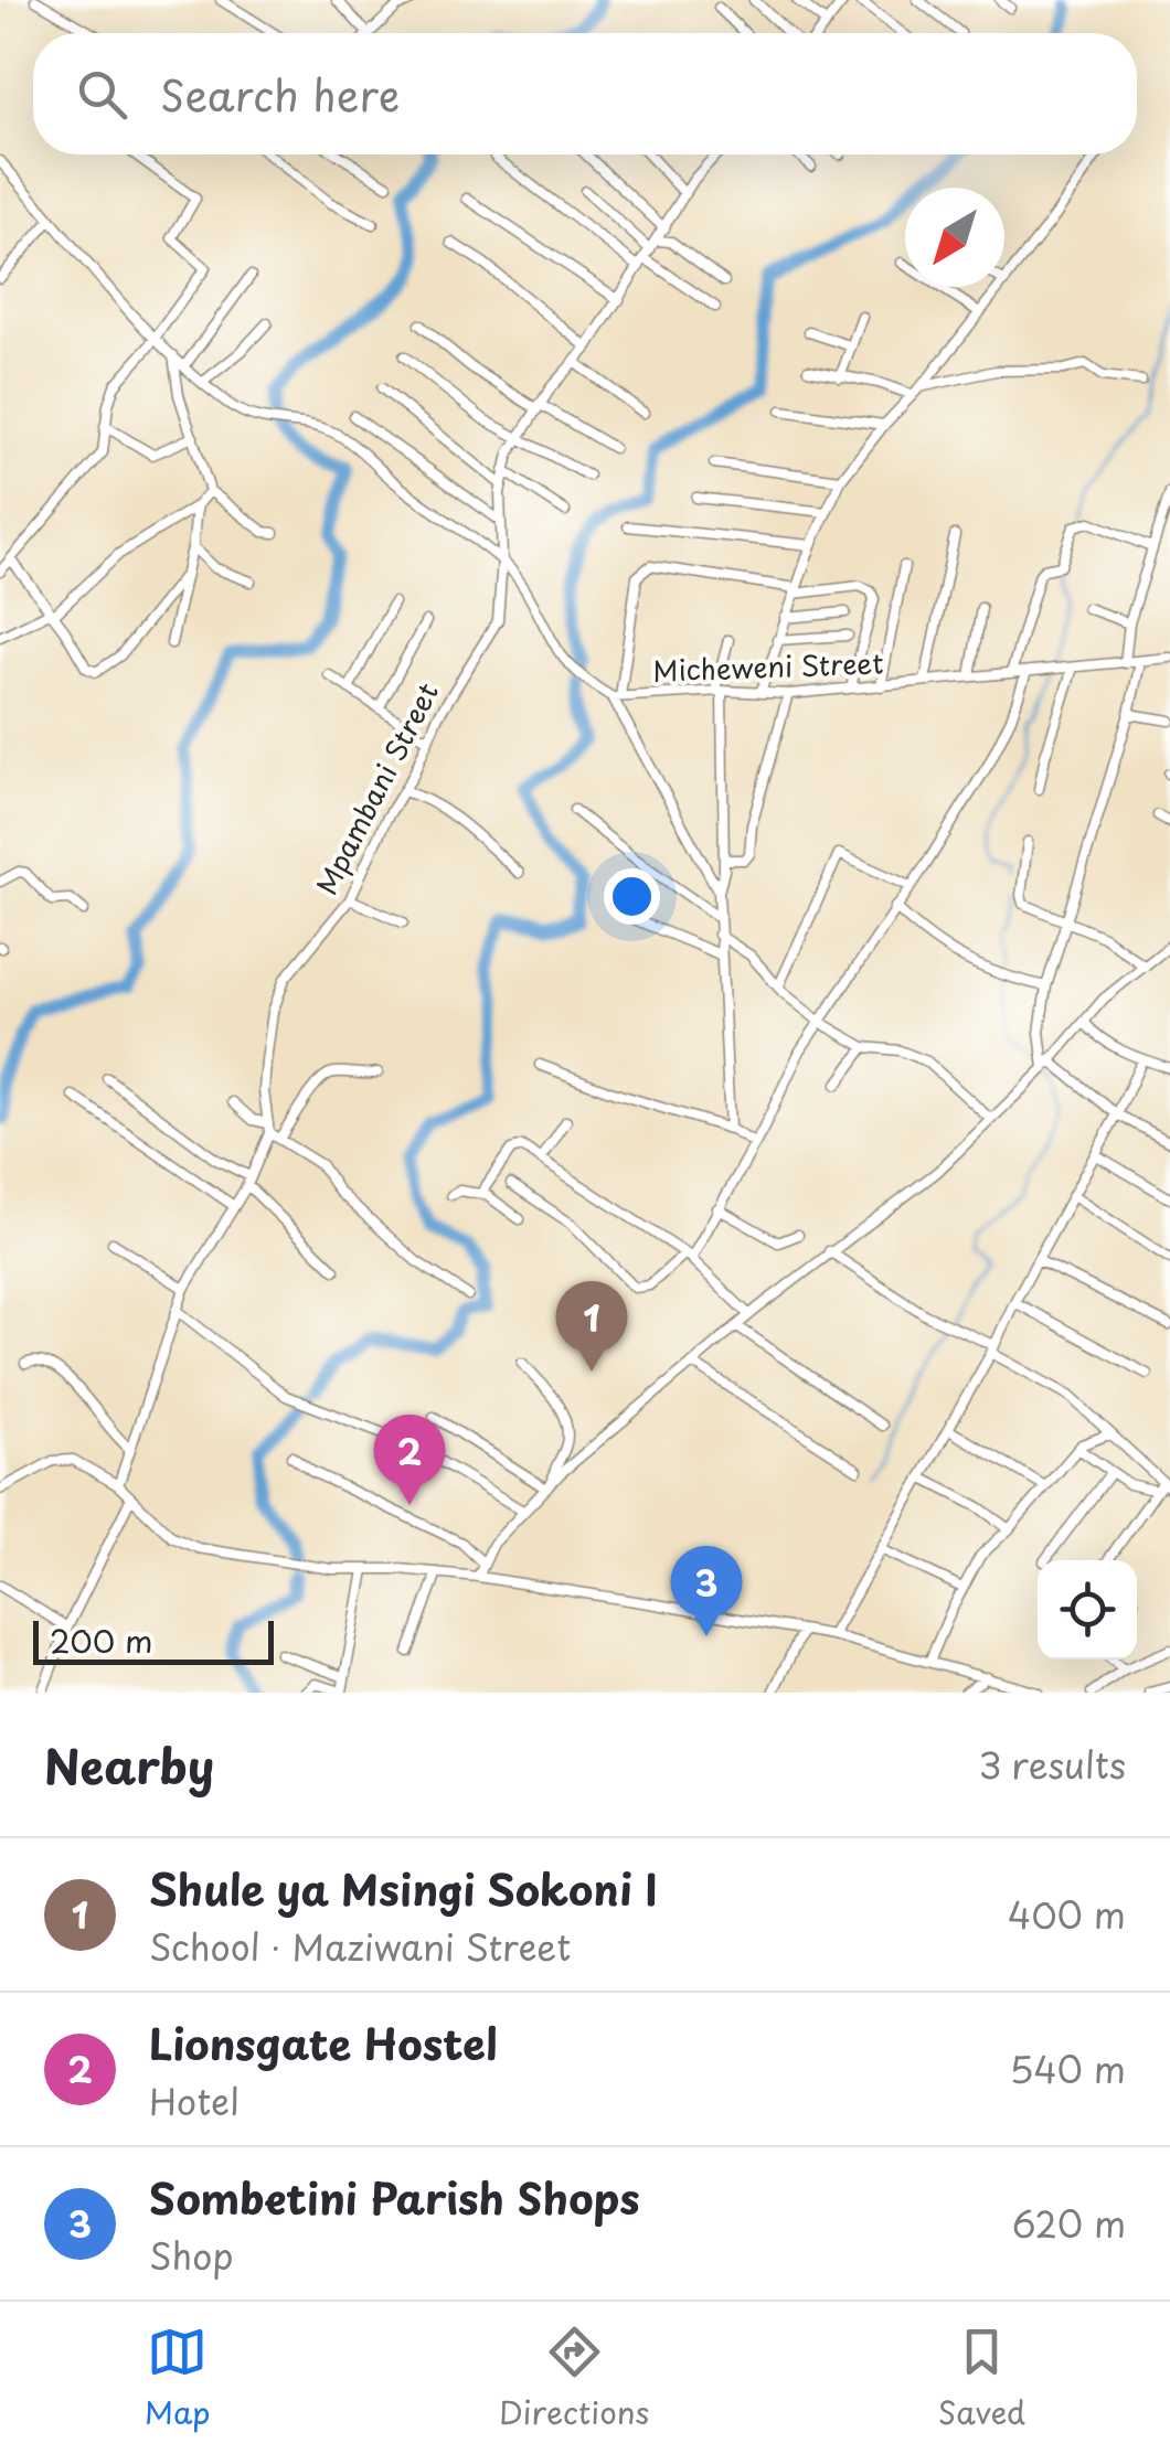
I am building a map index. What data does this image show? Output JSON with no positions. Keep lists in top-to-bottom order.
{
  "streets": {
    "street": ["Micheweni Street", "Mpambani Street"]
  },
  "scale_bar": "200 m",
  "north": "bottom left",
  "page": {
    "search": "Search here",
    "pins": ["1", "2", "3"],
    "scale": "200 m",
    "heading": ["Nearby", "3 results"],
    "list": [
      {
        "mark": "1",
        "name": "Shule ya Msingi Sokoni I",
        "note": "School · Maziwani Street",
        "value": "400 m"
      },
      {
        "mark": "2",
        "name": "Lionsgate Hostel",
        "note": "Hotel",
        "value": "540 m"
      },
      {
        "mark": "3",
        "name": "Sombetini Parish Shops",
        "note": "Shop",
        "value": "620 m"
      }
    ],
    "nav": ["Map", "Directions", "Saved"]
  }
}
